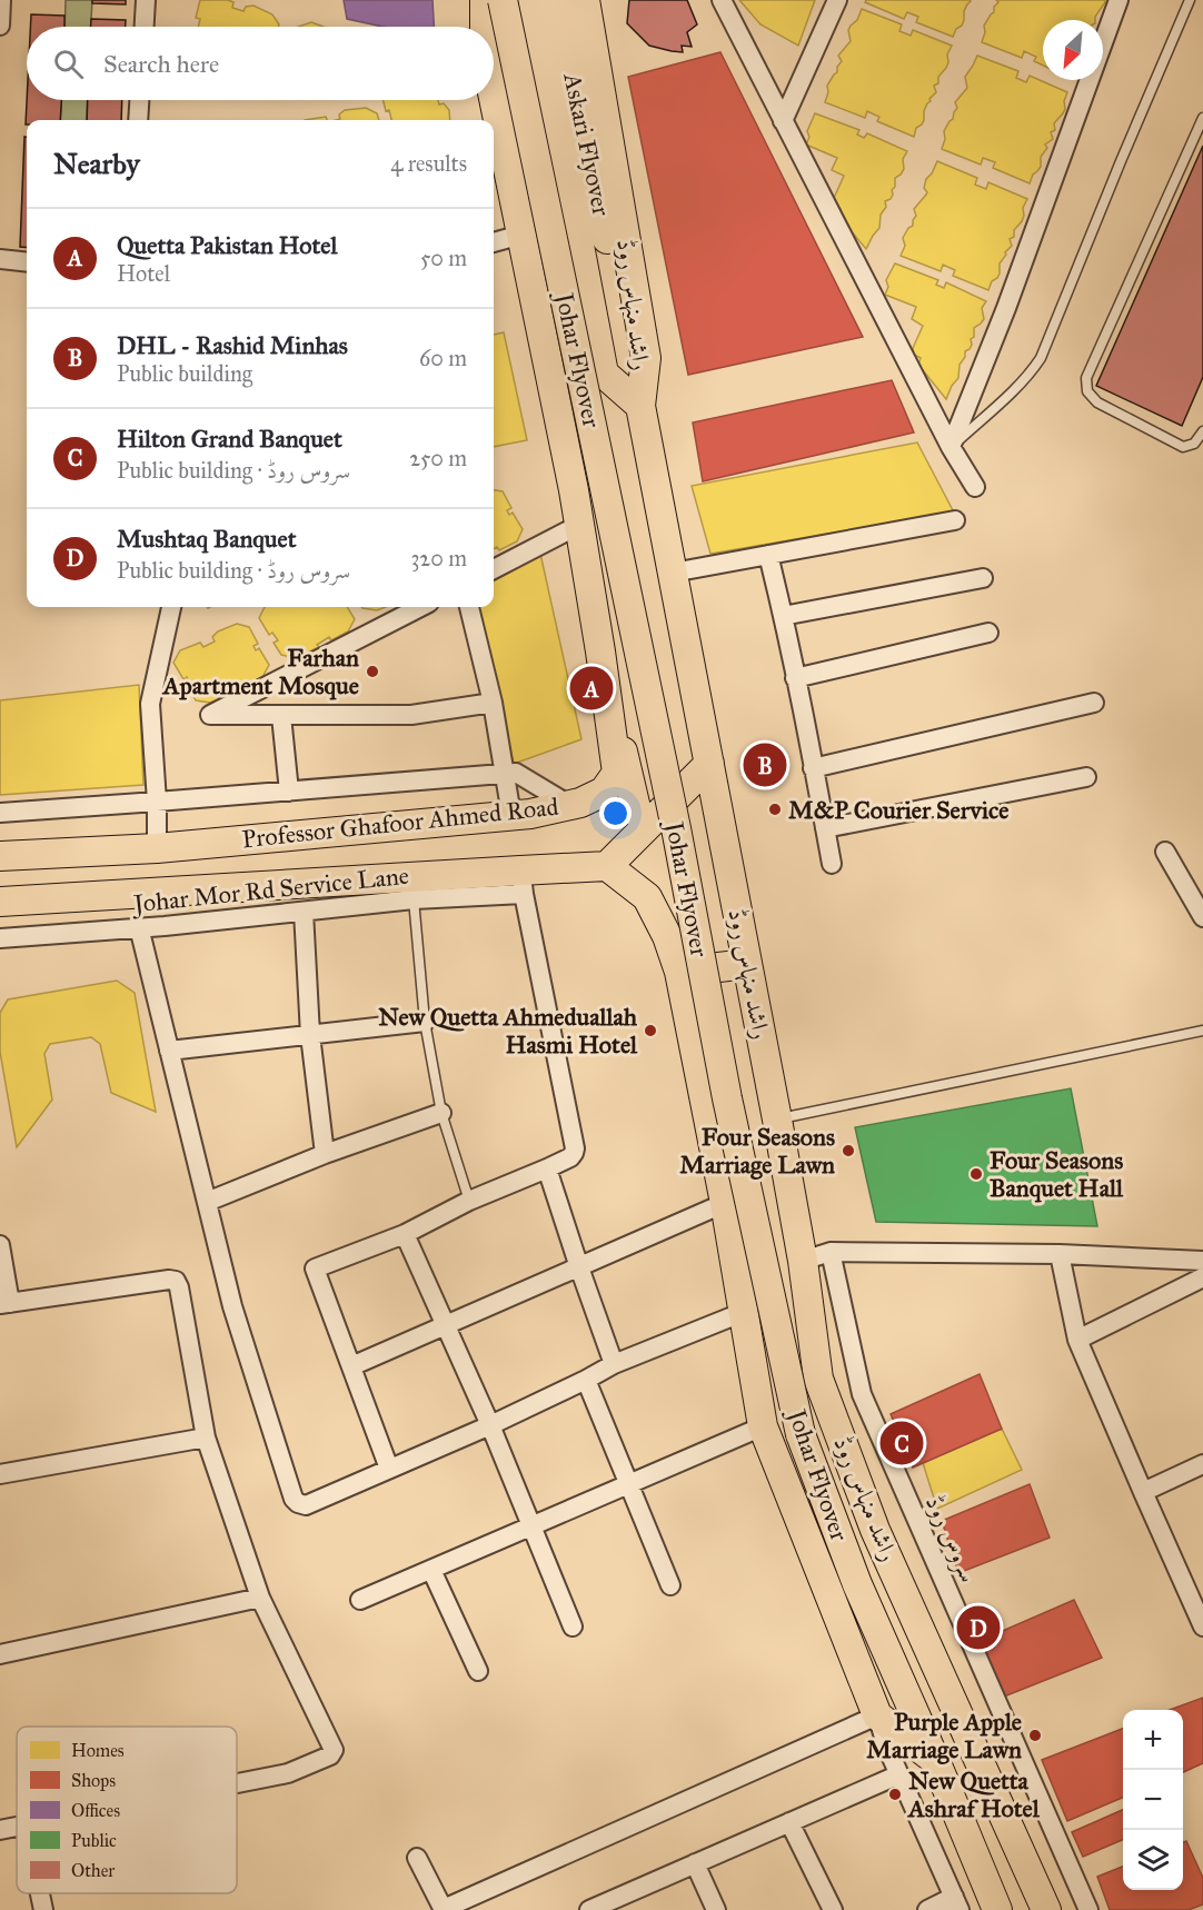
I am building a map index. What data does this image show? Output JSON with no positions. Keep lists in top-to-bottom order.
{
  "streets": {
    "main road": [
      "Askari Flyover",
      "راشد منہاس روڈ",
      "Johar Flyover",
      "Professor Ghafoor Ahmed Road"
    ],
    "street": ["Johar Mor Rd Service Lane", "سروس روڈ"]
  },
  "crossings": [
    ["Askari Flyover", "راشد منہاس روڈ"]
  ],
  "places": [
    "Farhan Apartment Mosque",
    "M&P Courier Service",
    "New Quetta Ahmeduallah Hasmi Hotel",
    "Four Seasons Marriage Lawn",
    "Four Seasons Banquet Hall",
    "Purple Apple Marriage Lawn",
    "New Quetta Ashraf Hotel"
  ],
  "legend": [
    "Homes",
    "Shops",
    "Offices",
    "Public",
    "Other"
  ],
  "north": "bottom left",
  "page": {
    "search": "Search here",
    "heading": ["Nearby", "4 results"],
    "list": [
      {
        "mark": "A",
        "name": "Quetta Pakistan Hotel",
        "note": "Hotel",
        "value": "50 m"
      },
      {
        "mark": "B",
        "name": "DHL - Rashid Minhas",
        "note": "Public building",
        "value": "60 m"
      },
      {
        "mark": "C",
        "name": "Hilton Grand Banquet",
        "note": "Public building · سروس روڈ",
        "value": "250 m"
      },
      {
        "mark": "D",
        "name": "Mushtaq Banquet",
        "note": "Public building · سروس روڈ",
        "value": "320 m"
      }
    ],
    "pins": [
      "A",
      "B",
      "C",
      "D"
    ],
    "map_buttons": ["+", "−"]
  }
}
